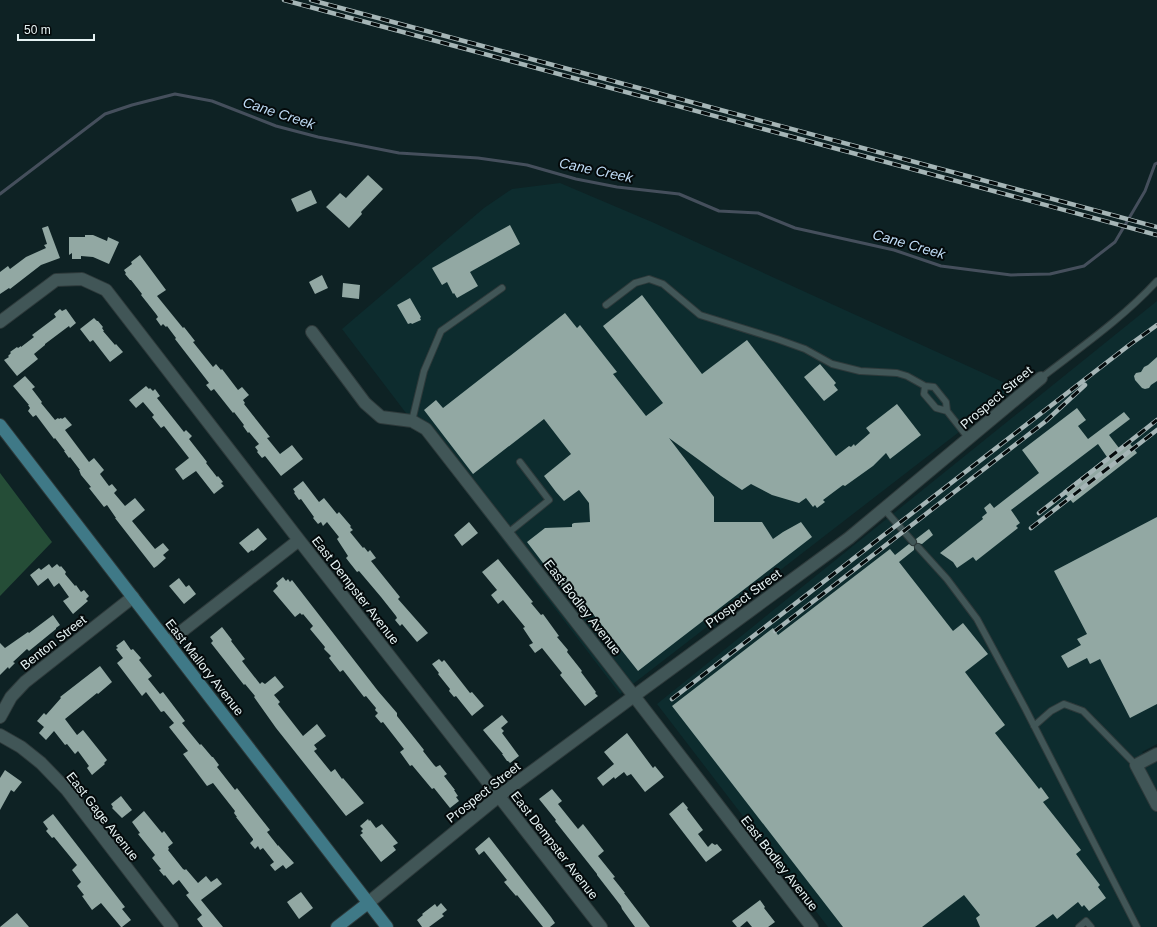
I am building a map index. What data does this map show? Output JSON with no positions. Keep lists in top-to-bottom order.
{
  "streets": {
    "main road": ["Prospect Street", "East Mallory Avenue"],
    "street": [
      "East Dempster Avenue",
      "East Bodley Avenue",
      "Benton Street",
      "East Gage Avenue"
    ]
  },
  "crossings": [
    ["Prospect Street", "East Dempster Avenue"],
    ["Prospect Street", "East Bodley Avenue"],
    ["Prospect Street", "East Mallory Avenue"],
    ["Benton Street", "East Mallory Avenue"]
  ],
  "water": ["Cane Creek"],
  "scale_bar": "50 m"
}
